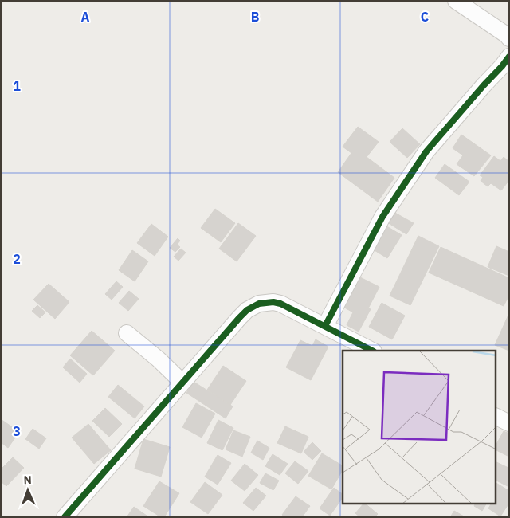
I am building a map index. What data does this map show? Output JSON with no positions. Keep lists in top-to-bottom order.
{
  "north": "top",
  "grid": {
    "columns": ["A", "B", "C"],
    "rows": ["1", "2", "3"]
  }
}
